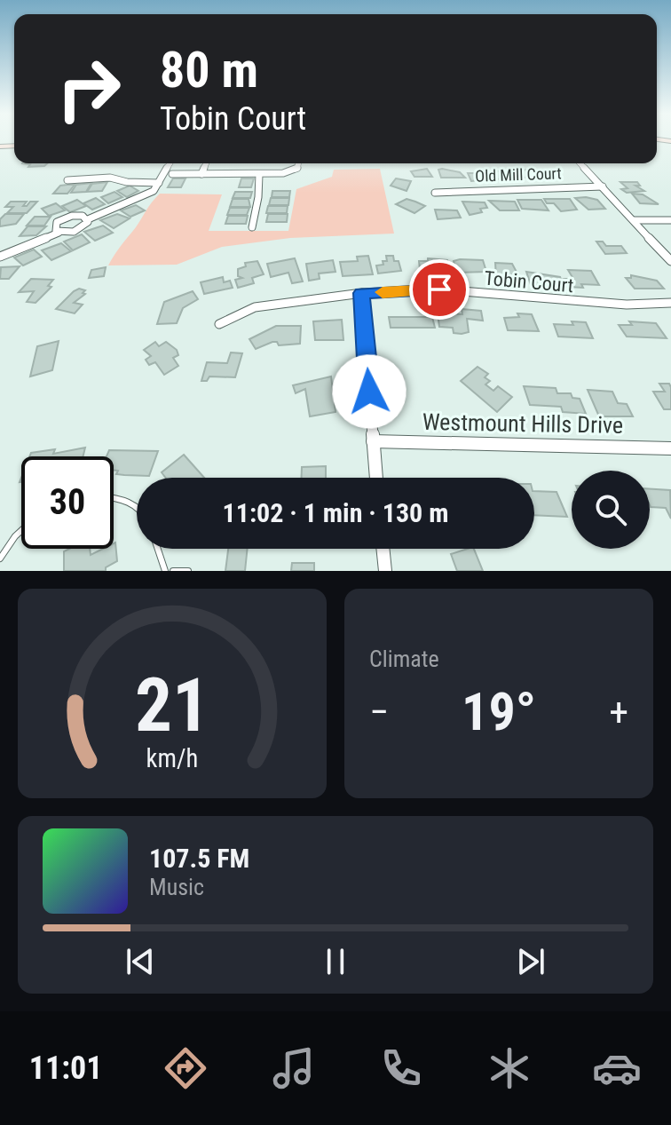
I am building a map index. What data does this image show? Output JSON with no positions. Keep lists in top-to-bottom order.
{
  "streets": {
    "street": ["Old Mill Court", "Tobin Court", "Westmount Hills Drive"]
  },
  "page": {
    "turn": ["80 m", "Tobin Court"],
    "limit": "30",
    "trip": "11:02 · 1 min · 130 m",
    "tile": "Climate",
    "heat": ["−", "19°", "+"],
    "song": ["107.5 FM", "Music"],
    "tabs": "11:01",
    "gauge": ["21", "km/h"]
  }
}
